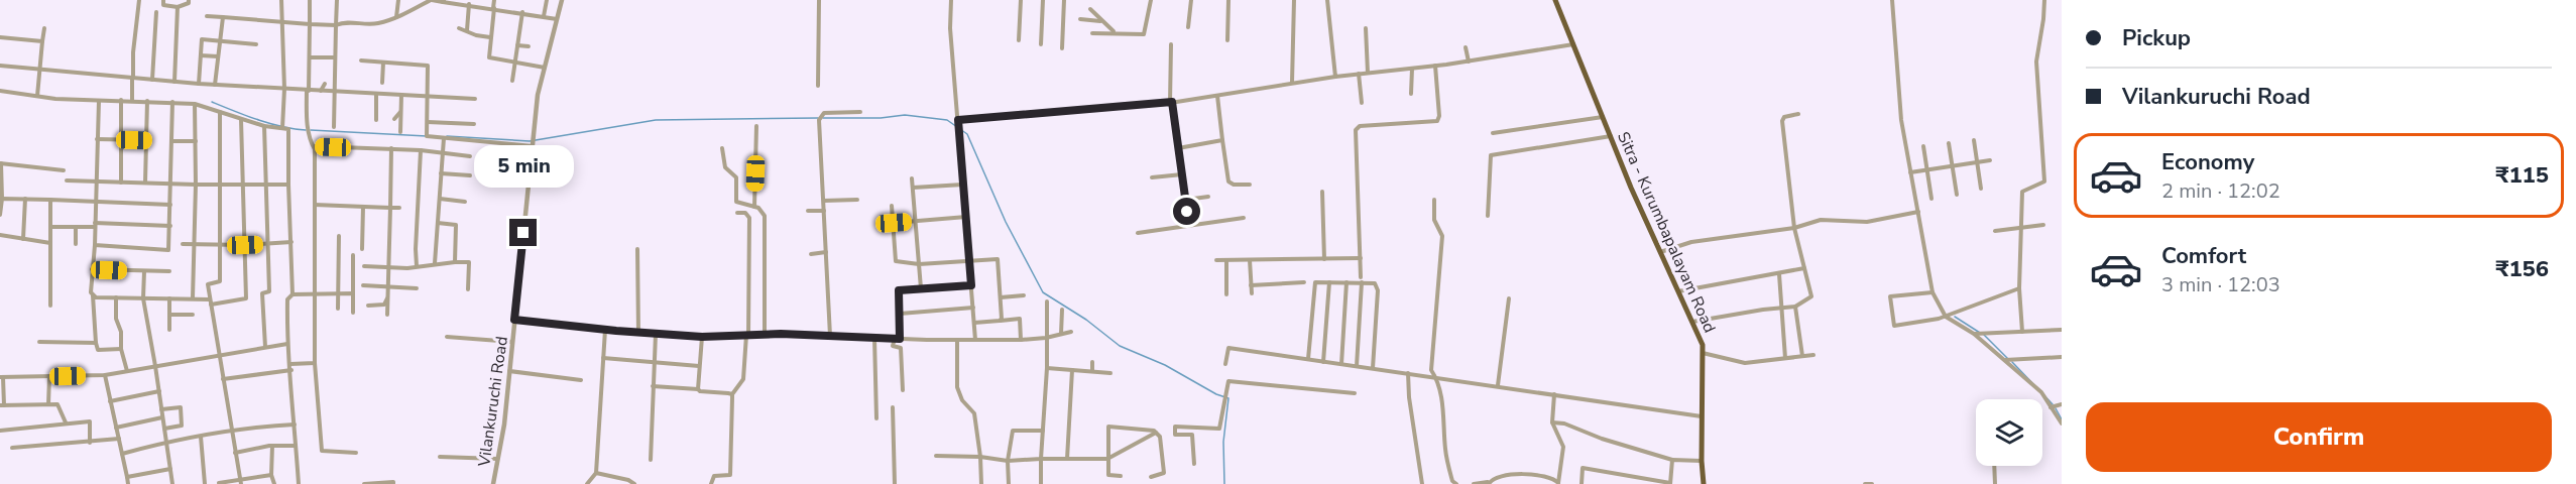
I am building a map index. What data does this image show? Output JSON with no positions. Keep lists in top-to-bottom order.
{
  "streets": {
    "main road": ["Sitra - Kurumbapalayam Road"],
    "street": ["Vilankuruchi Road"]
  },
  "page": {
    "banner": ["Pickup", "Vilankuruchi Road"],
    "list": [
      {
        "name": "Economy",
        "note": "2 min · 12:02",
        "value": "₹115"
      },
      {
        "name": "Comfort",
        "note": "3 min · 12:03",
        "value": "₹156"
      }
    ],
    "bubble": "5 min",
    "buttons": "Confirm"
  }
}
